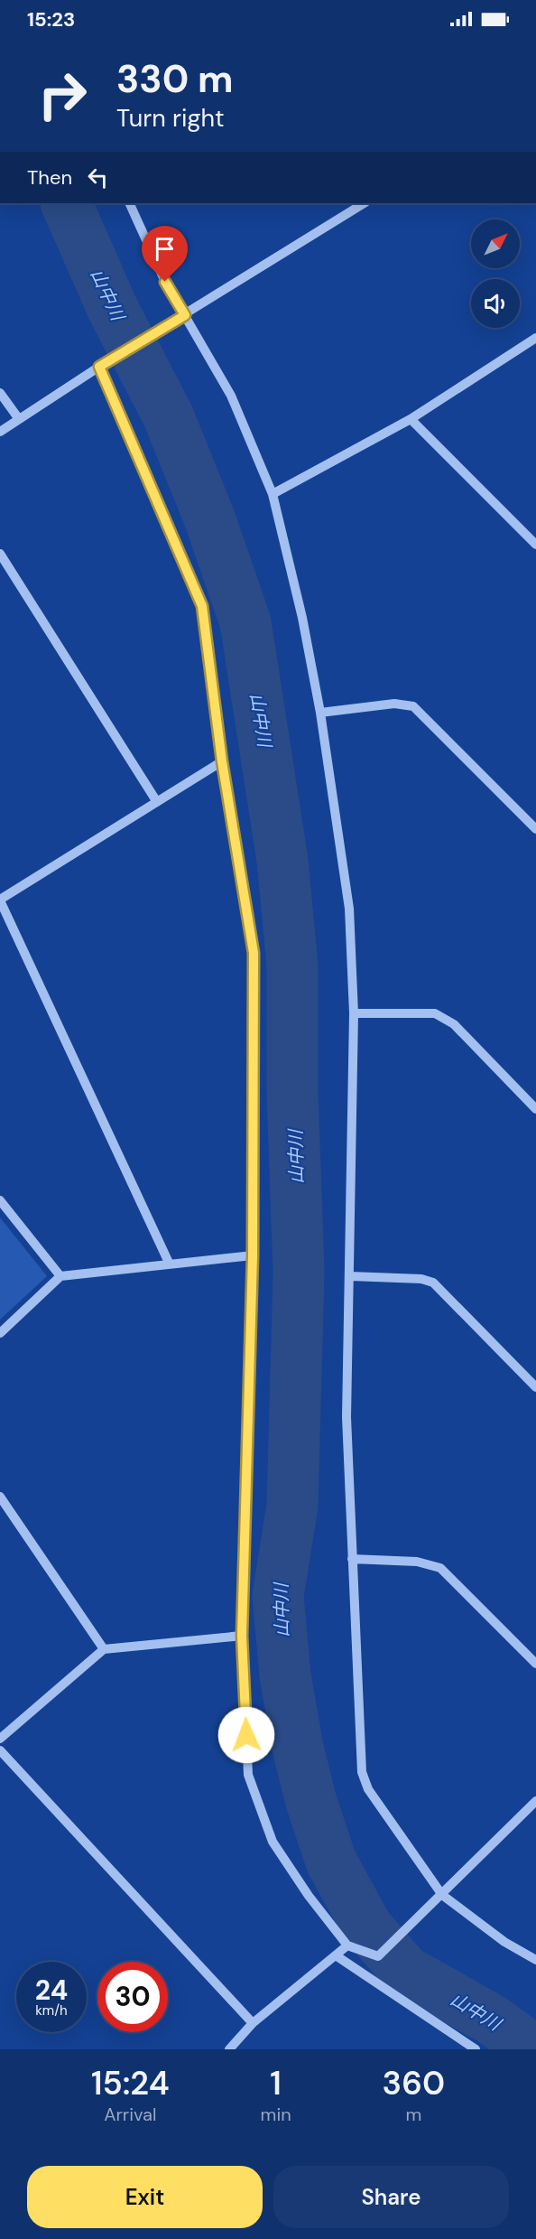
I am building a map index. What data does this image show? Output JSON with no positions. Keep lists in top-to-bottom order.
{
  "water": ["山中川"],
  "north": "top right",
  "page": {
    "status": "15:23",
    "turn": ["330 m", "Turn right"],
    "then": "Then",
    "speed": "24 km/h",
    "limit": "30",
    "eta": [
      "15:24",
      "Arrival",
      "1",
      "min",
      "360",
      "m"
    ],
    "buttons": ["Exit", "Share"]
  }
}
